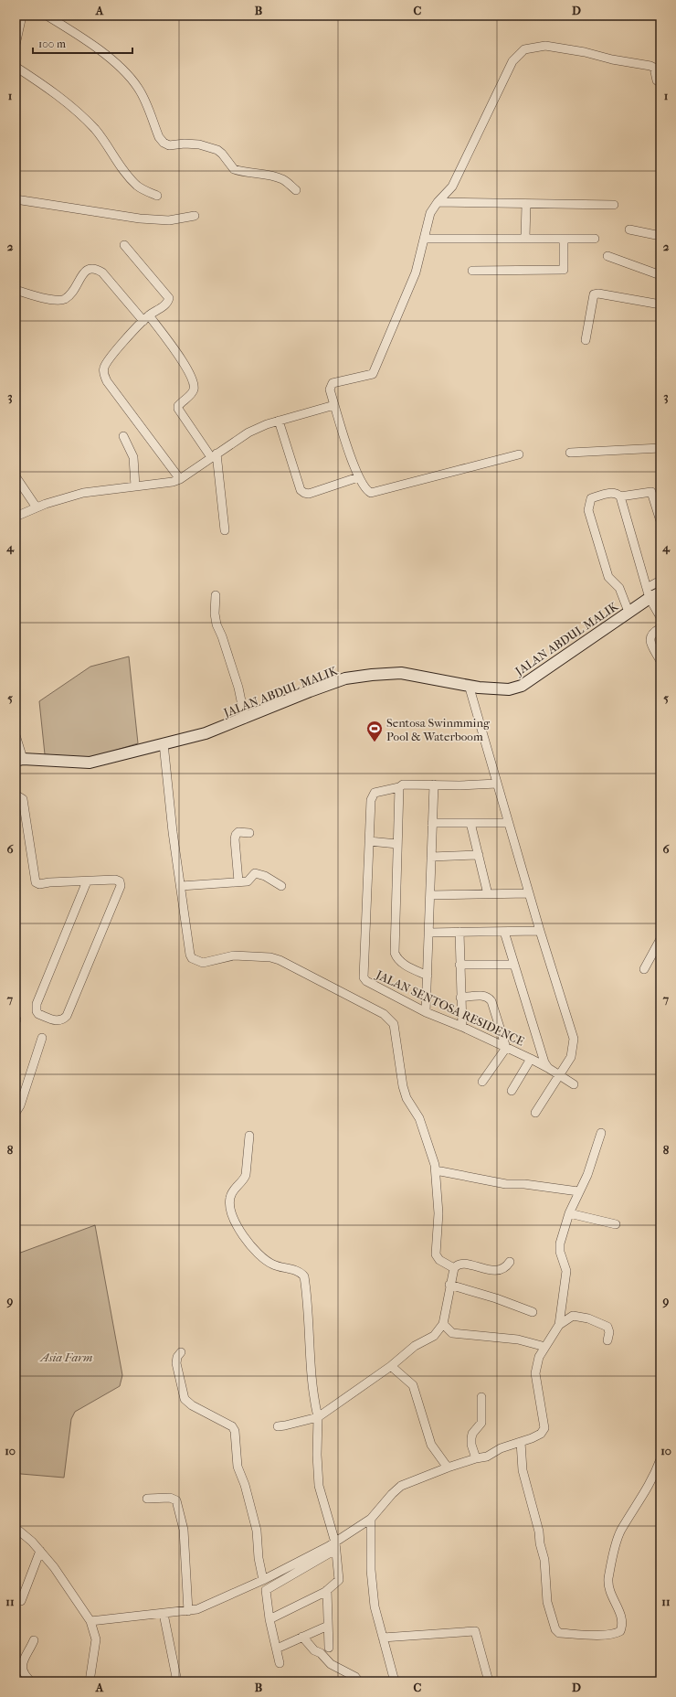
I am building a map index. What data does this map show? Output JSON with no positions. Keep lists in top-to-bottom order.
{
  "streets": {
    "street": ["JALAN ABDUL MALIK", "JALAN SENTOSA RESIDENCE"]
  },
  "parks": ["Asia Farm"],
  "places": {
    "sports": ["Sentosa Swinmming Pool & Waterboom"]
  },
  "scale_bar": "100 m",
  "grid": {
    "columns": [
      "A",
      "B",
      "C",
      "D"
    ],
    "rows": [
      "1",
      "2",
      "3",
      "4",
      "5",
      "6",
      "7",
      "8",
      "9",
      "10",
      "11"
    ]
  }
}
